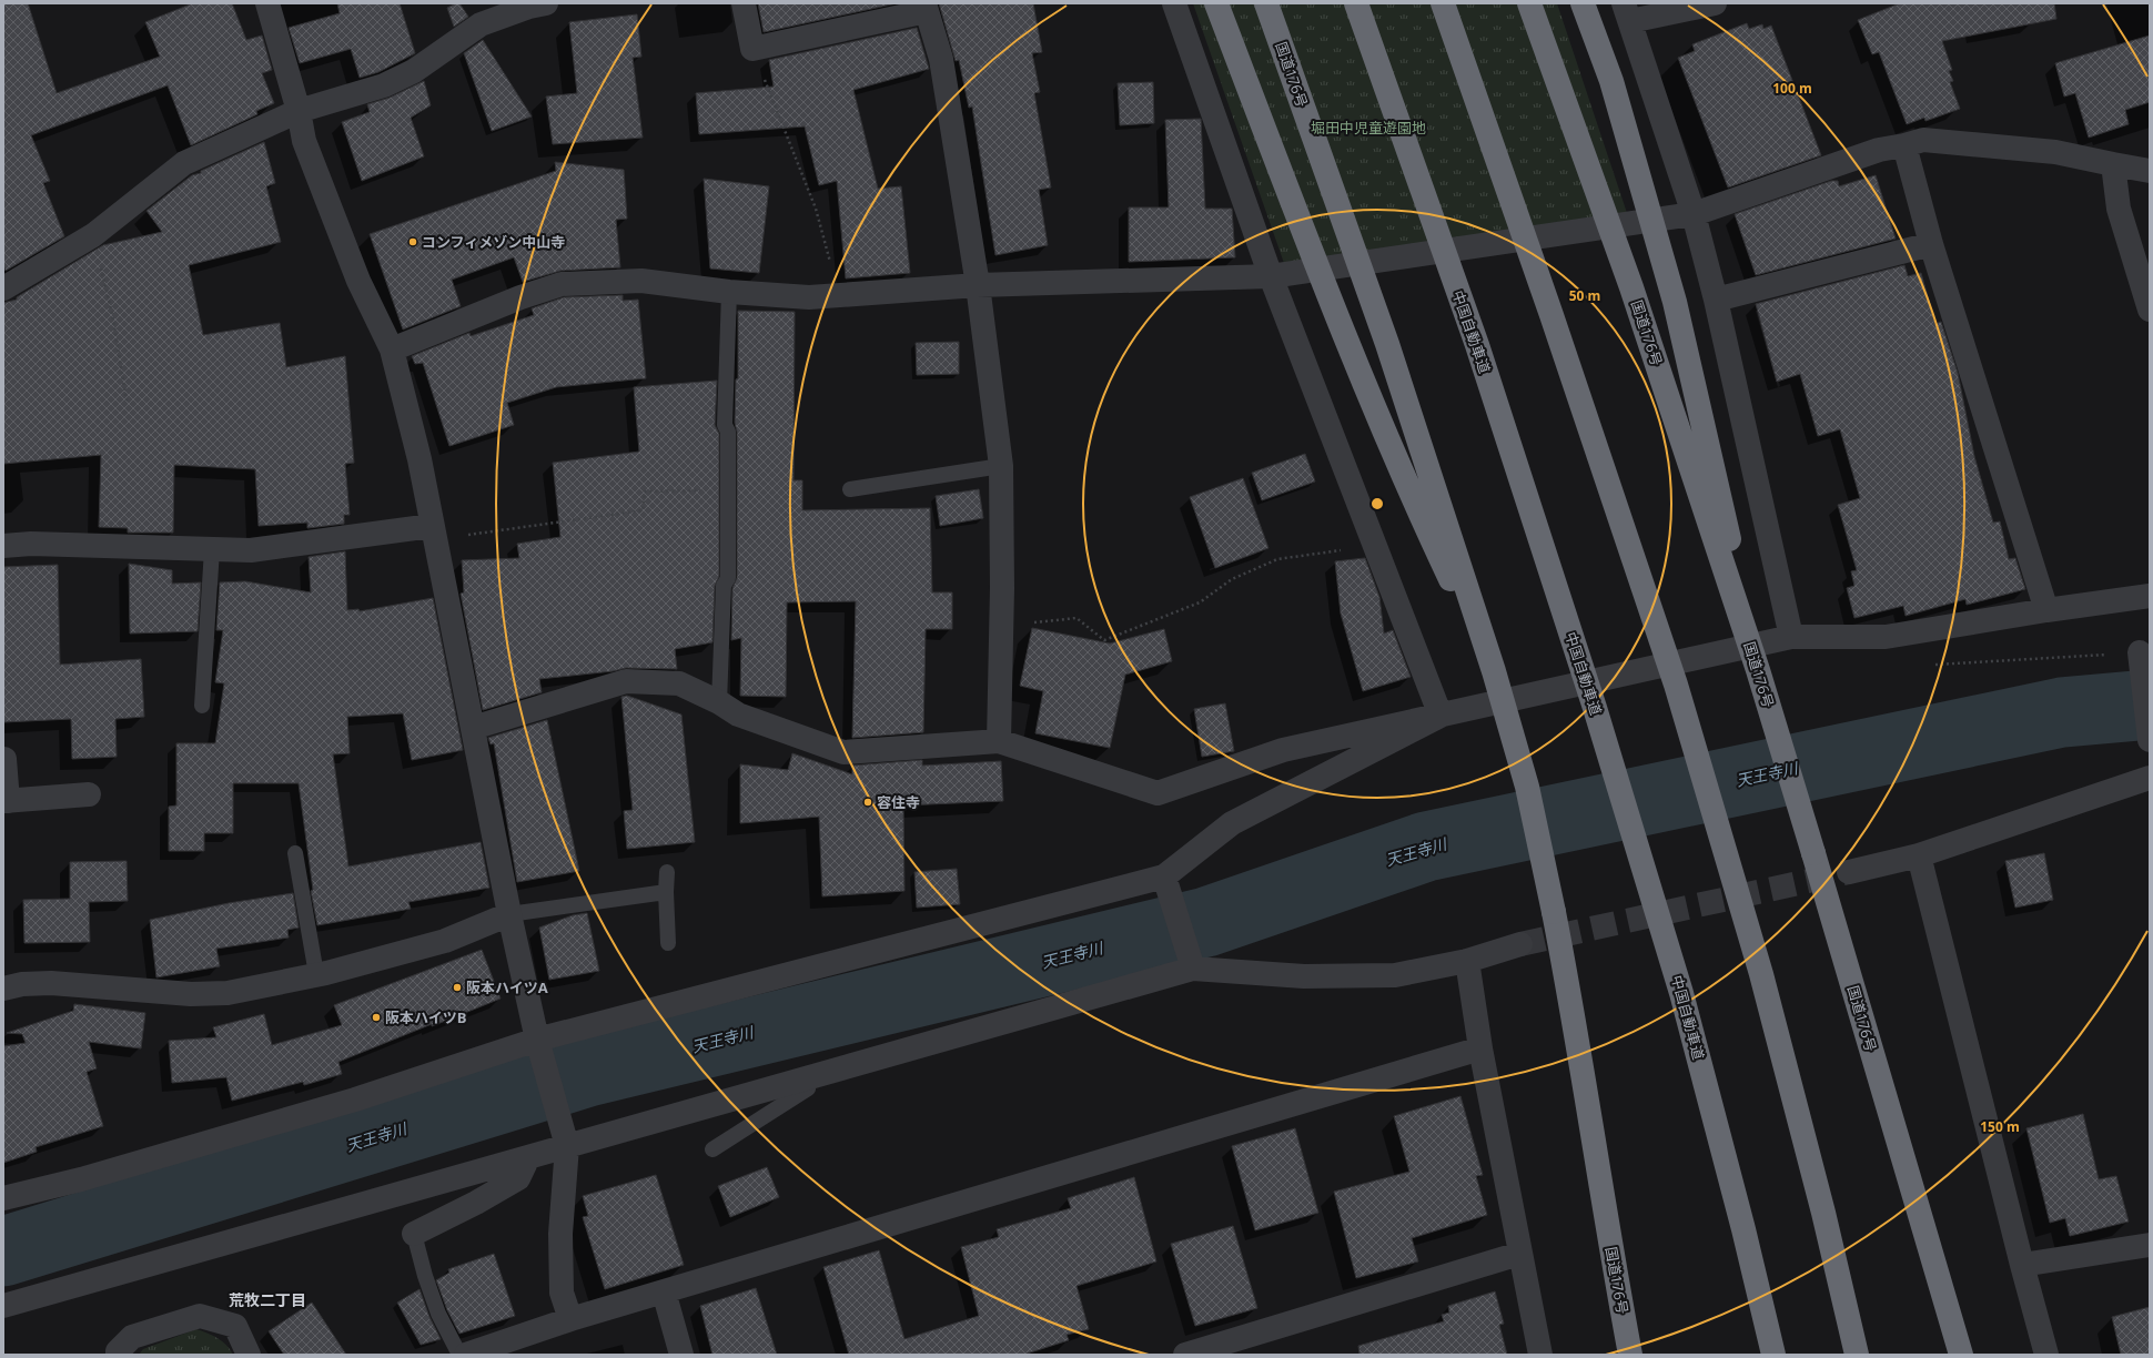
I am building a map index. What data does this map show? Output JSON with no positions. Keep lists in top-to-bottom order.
{
  "streets": {
    "highway": ["国道176号", "中国自動車道"]
  },
  "districts": ["荒牧二丁目"],
  "water": ["天王寺川"],
  "parks": ["堀田中児童遊園地"],
  "places": [
    "コンフィメゾン中山寺",
    "容住寺",
    "阪本ハイツA",
    "阪本ハイツB"
  ],
  "rings": ["100 m", "50 m", "150 m"]
}
